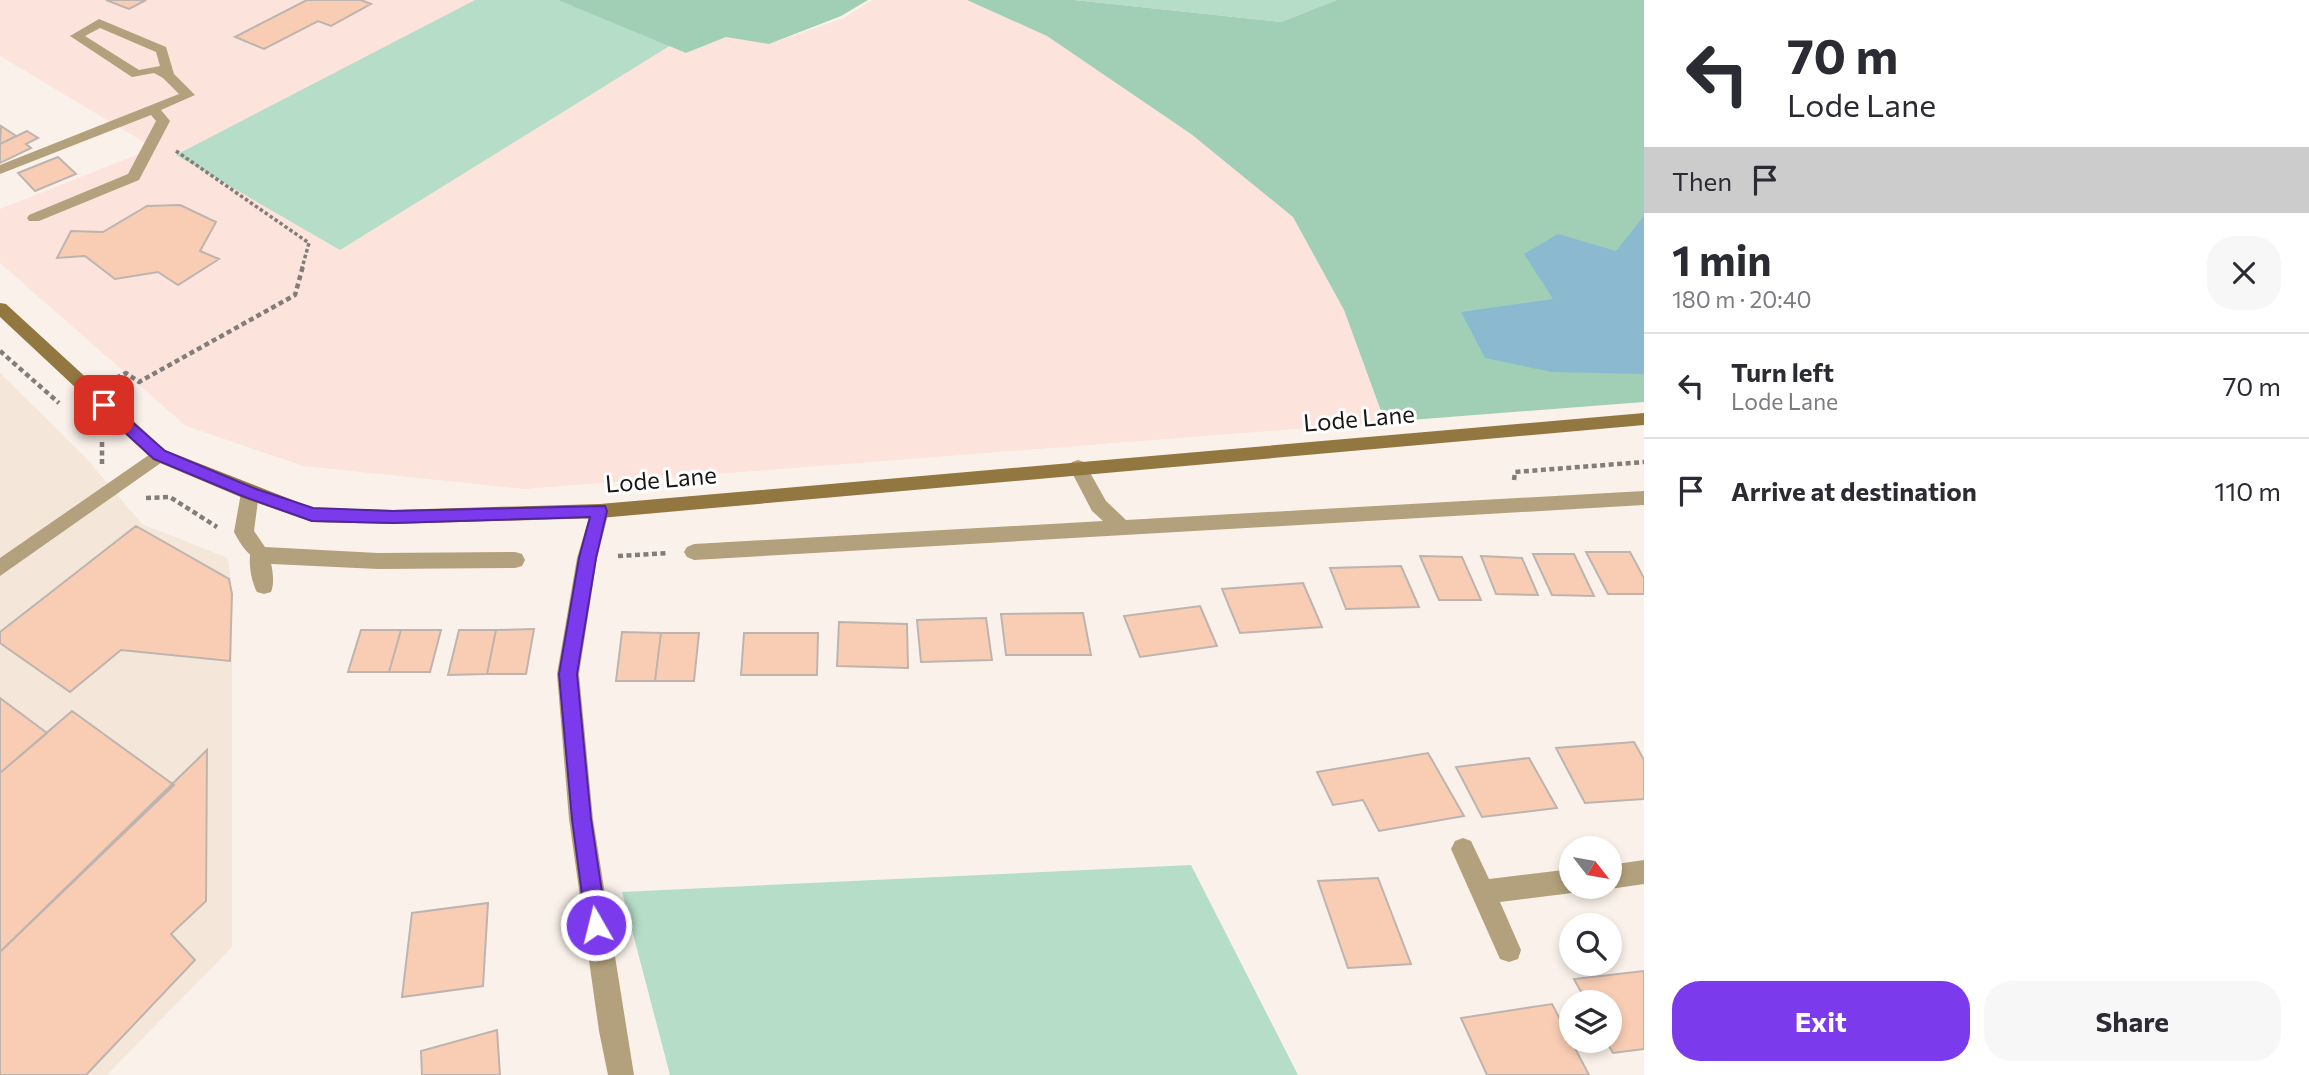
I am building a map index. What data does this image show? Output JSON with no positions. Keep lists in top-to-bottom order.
{
  "streets": {
    "main road": ["Lode Lane"]
  },
  "north": "bottom right",
  "page": {
    "turn": ["70 m", "Lode Lane"],
    "then": "Then",
    "heading": ["1 min", "180 m · 20:40"],
    "list": [
      {
        "name": "Turn left",
        "note": "Lode Lane",
        "value": "70 m"
      },
      {
        "name": "Arrive at destination",
        "value": "110 m"
      }
    ],
    "buttons": ["Exit", "Share"]
  }
}
